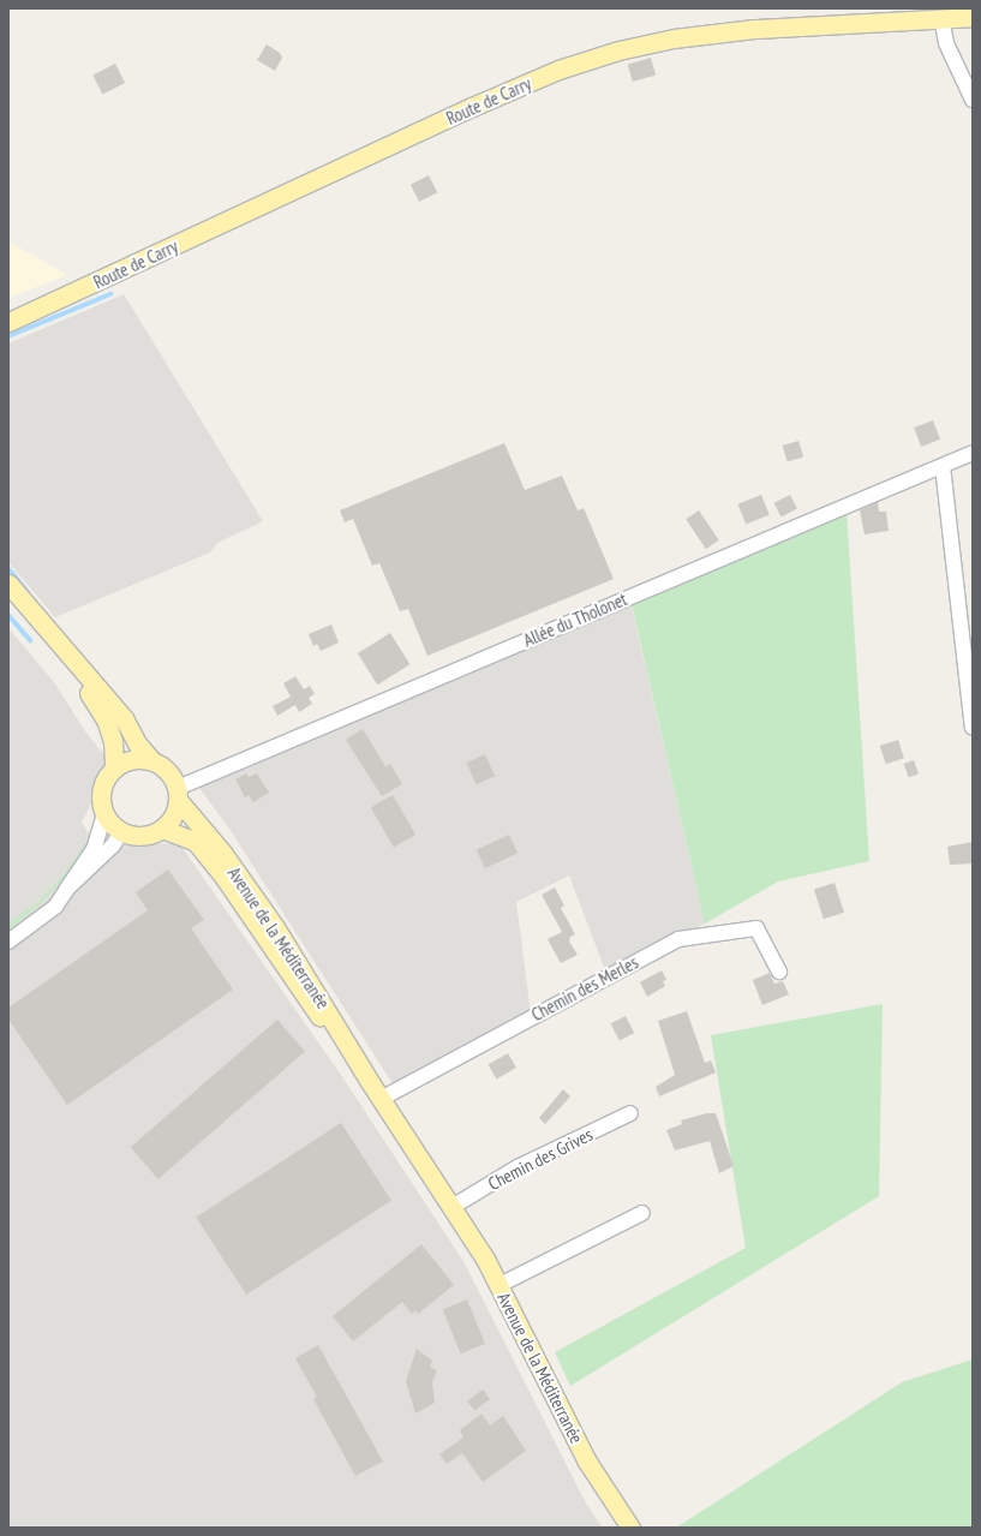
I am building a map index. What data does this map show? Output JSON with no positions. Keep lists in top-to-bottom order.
{
  "streets": {
    "main road": ["Route de Carry", "Avenue de la Méditerranée"],
    "street": ["Allée du Tholonet", "Chemin des Merles", "Chemin des Grives"]
  },
  "crossings": [
    ["Allée du Tholonet", "Avenue de la Méditerranée"],
    ["Avenue de la Méditerranée", "Chemin des Merles"],
    ["Avenue de la Méditerranée", "Chemin des Grives"]
  ]
}
